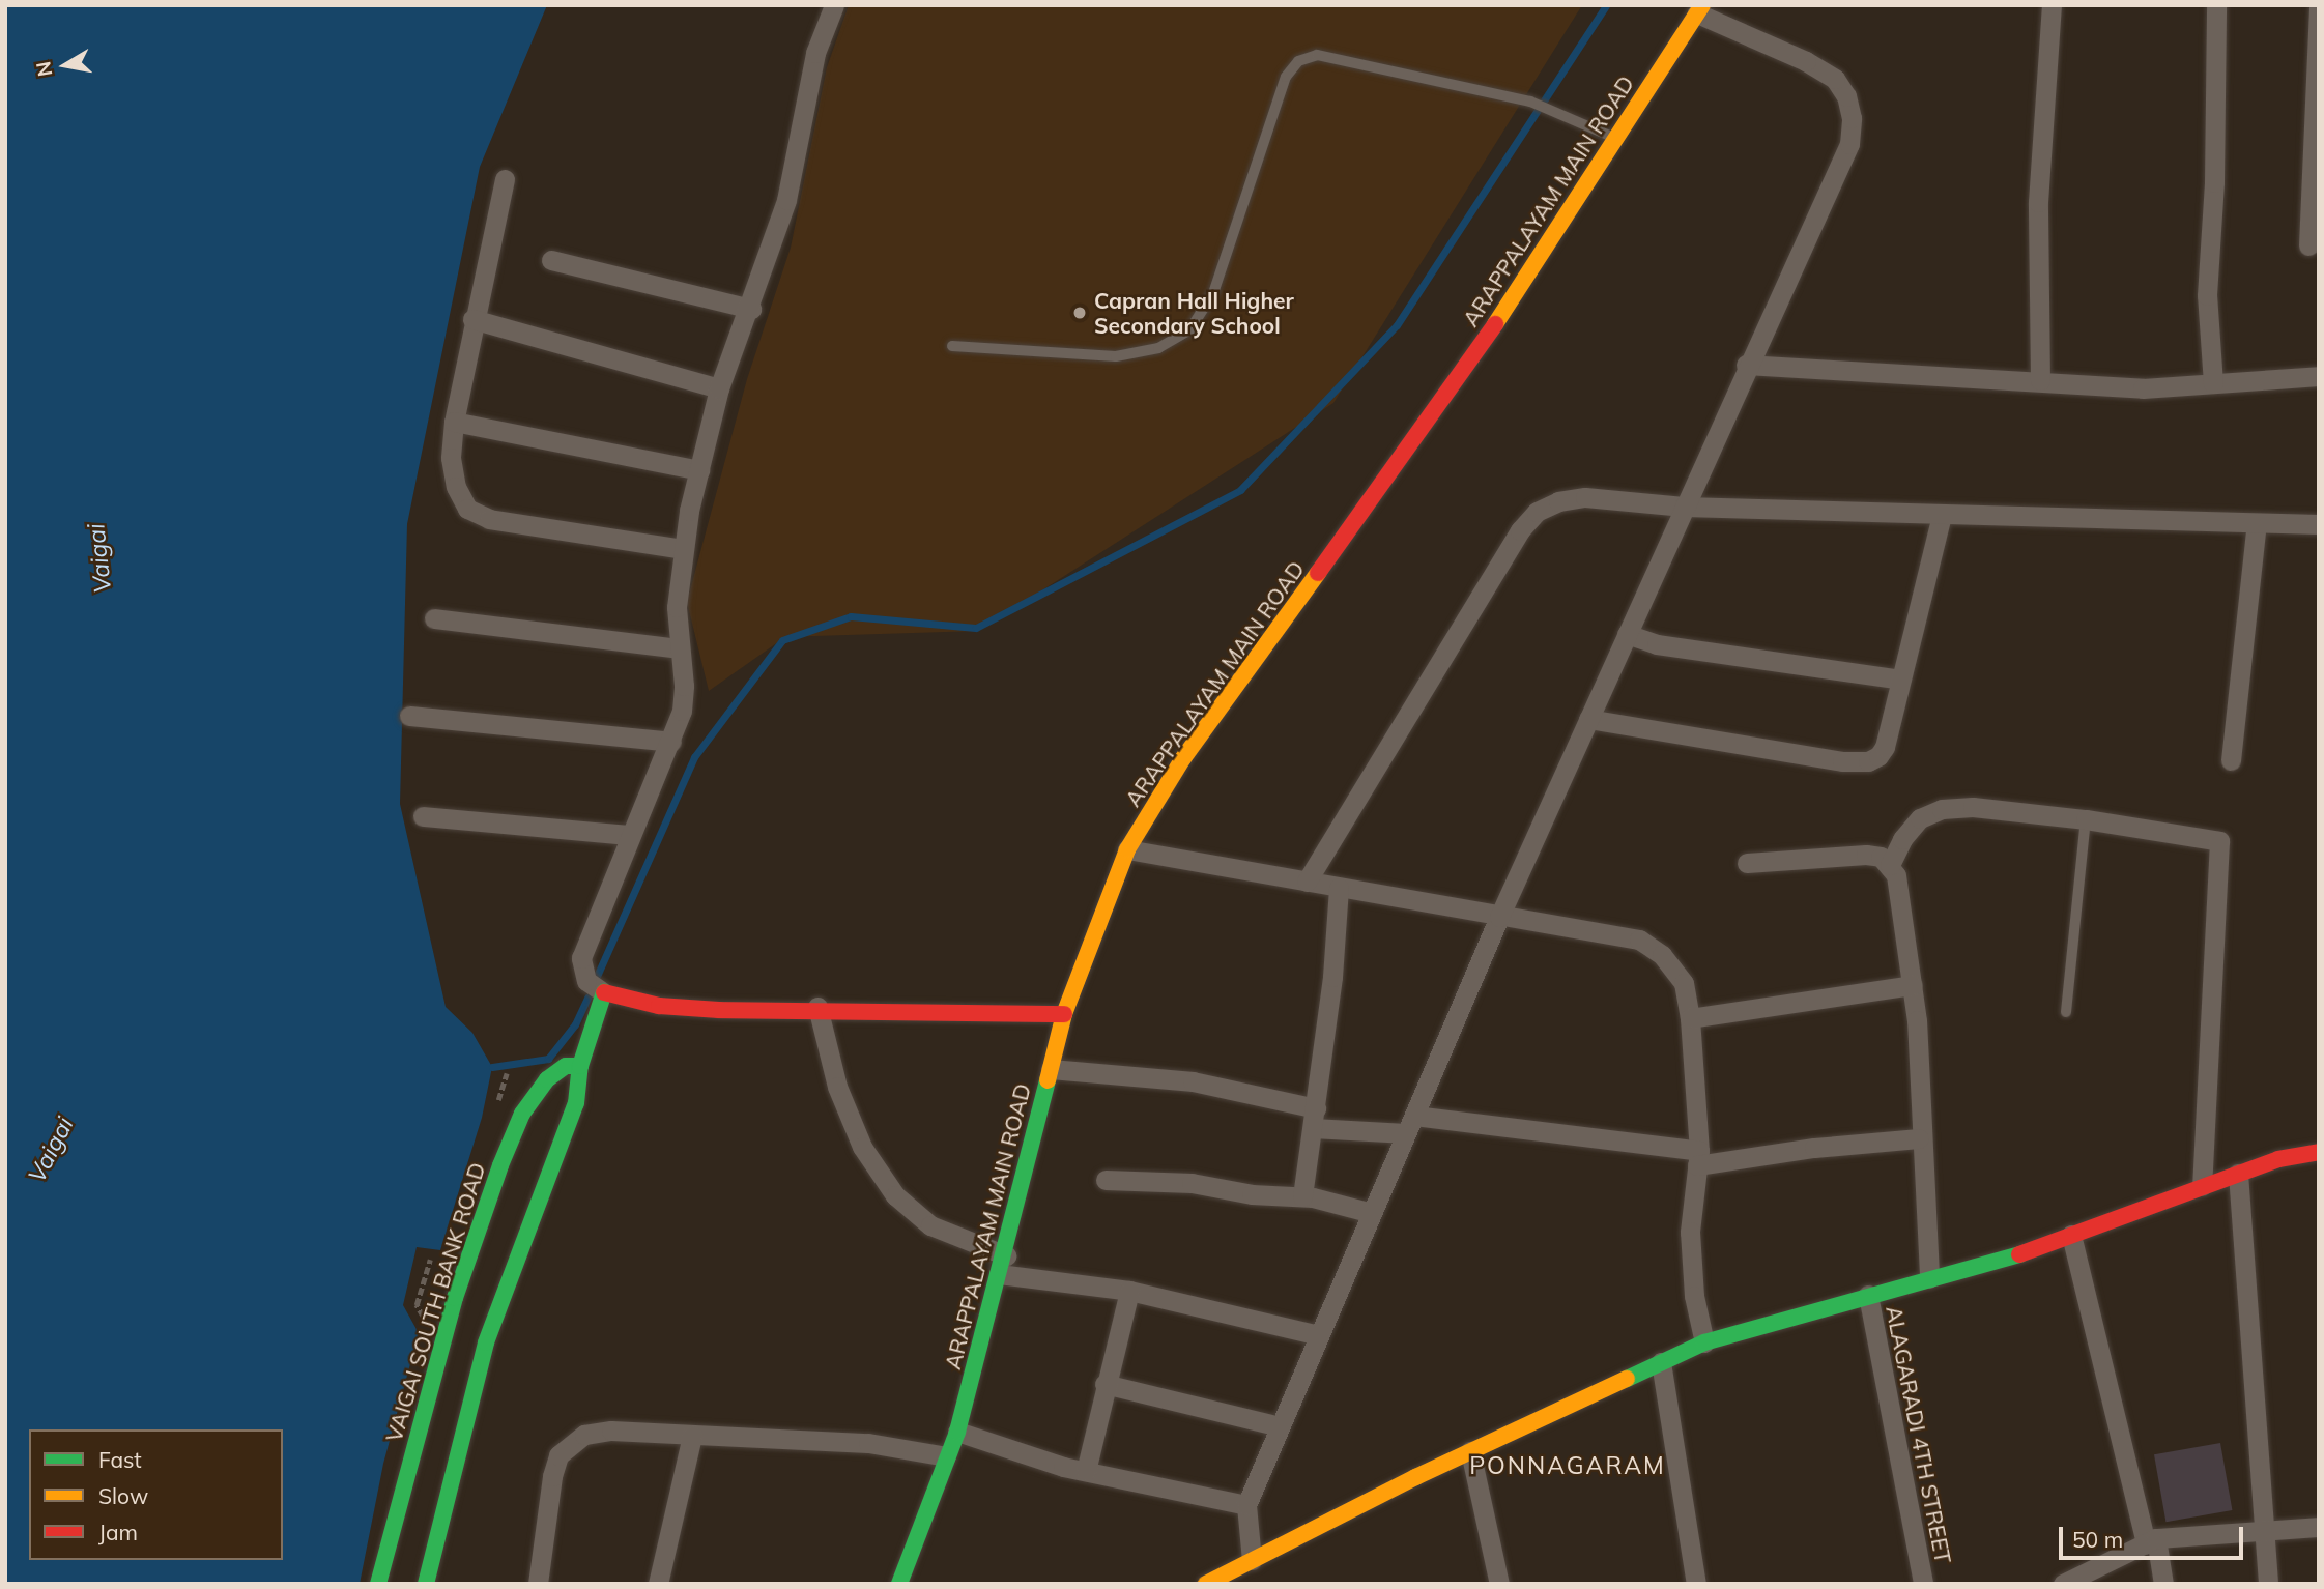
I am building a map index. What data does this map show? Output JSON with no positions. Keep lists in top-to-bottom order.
{
  "streets": {
    "street": ["ARAPPALAYAM MAIN ROAD", "VAIGAI SOUTH BANK ROAD", "ALAGARADI 4TH STREET"]
  },
  "districts": ["PONNAGARAM"],
  "water": ["Vaigai"],
  "places": ["Capran Hall Higher Secondary School"],
  "legend": ["Fast", "Slow", "Jam"],
  "scale_bar": "50 m",
  "north": "left"
}
